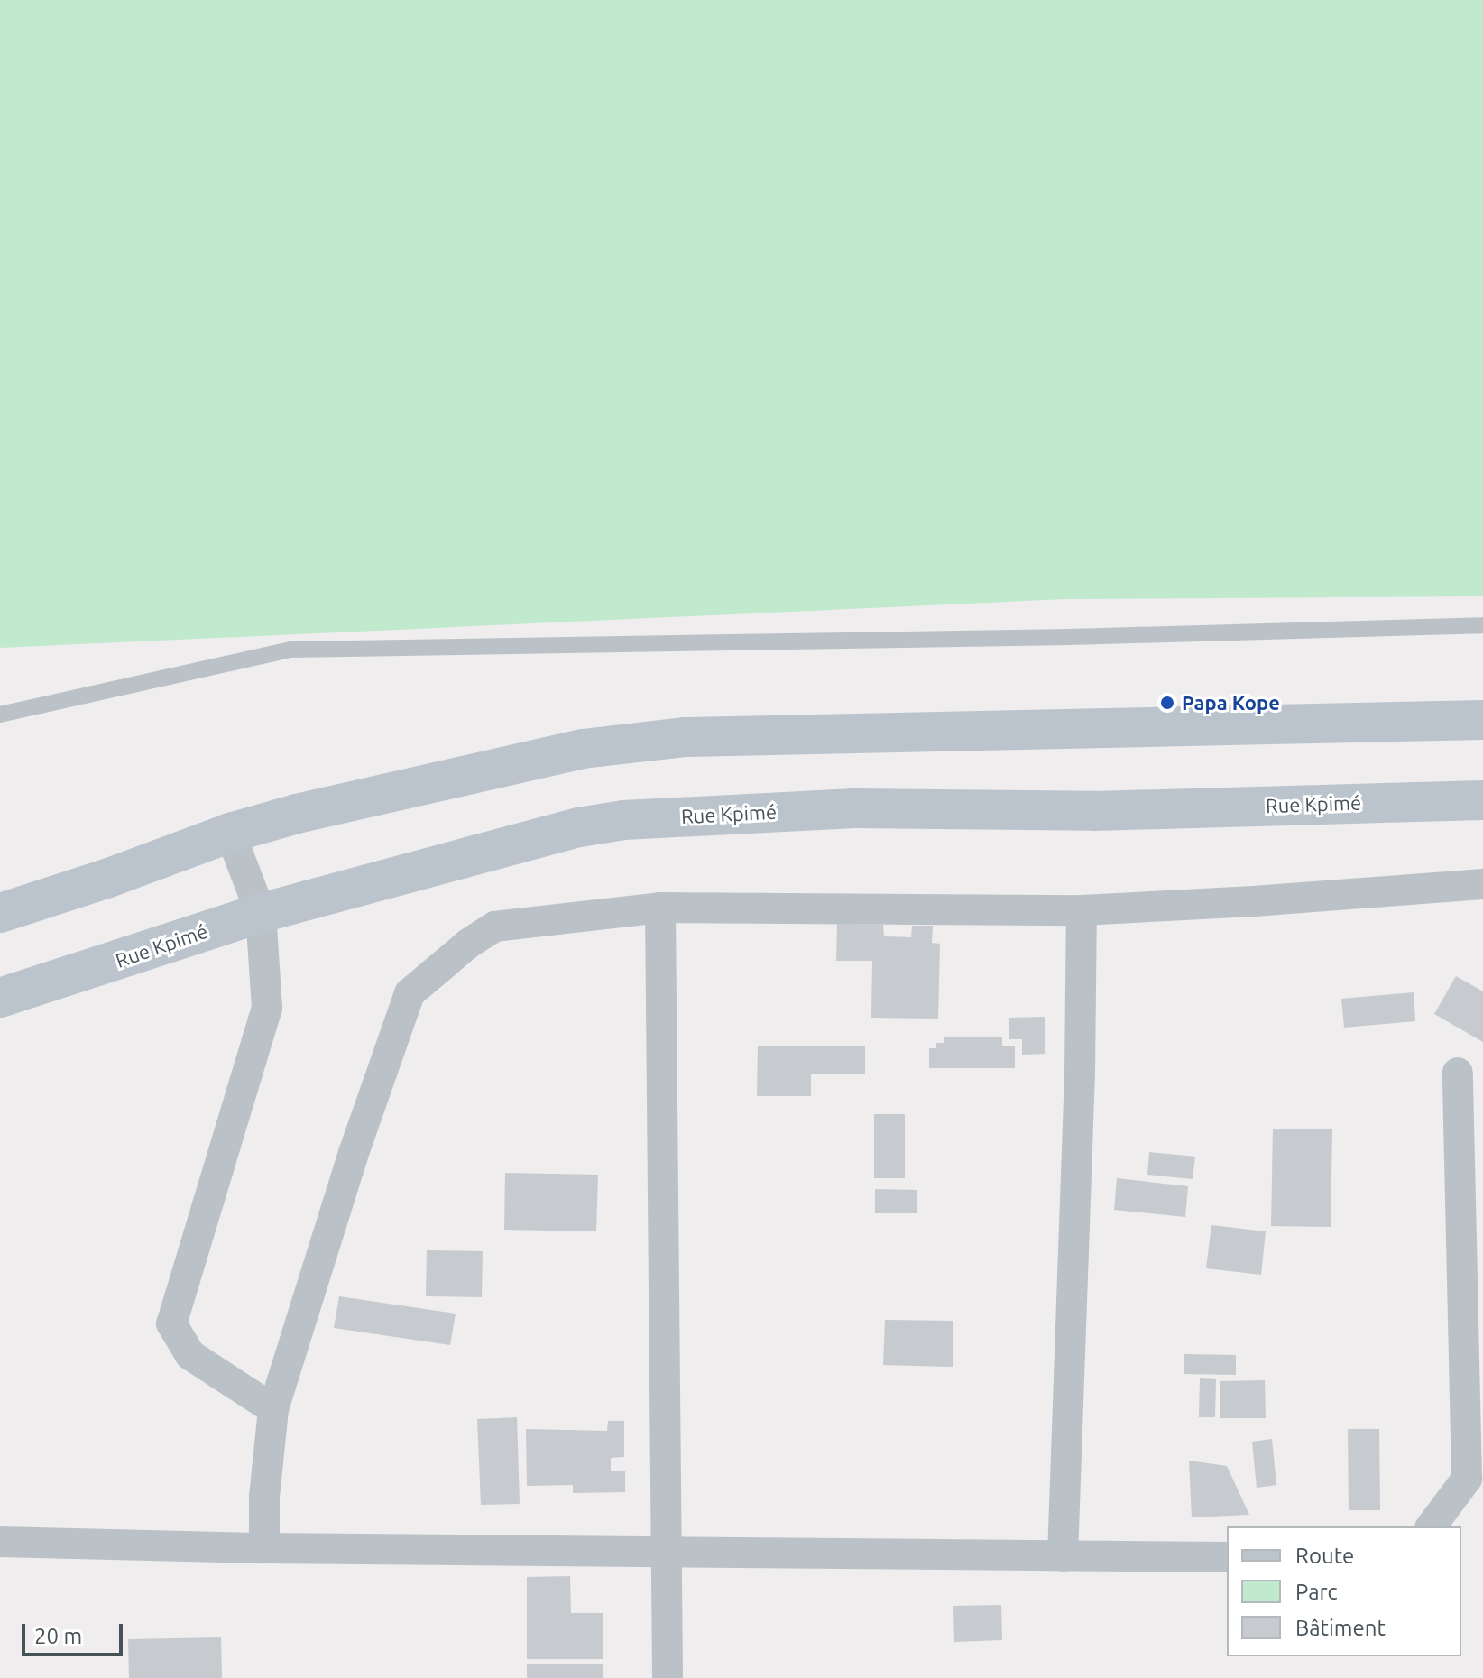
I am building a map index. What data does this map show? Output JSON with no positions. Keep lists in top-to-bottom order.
{
  "streets": {
    "main road": ["Rue Kpimé"]
  },
  "places": ["Papa Kope"],
  "legend": ["Route", "Parc", "Bâtiment"],
  "scale_bar": "20 m"
}
